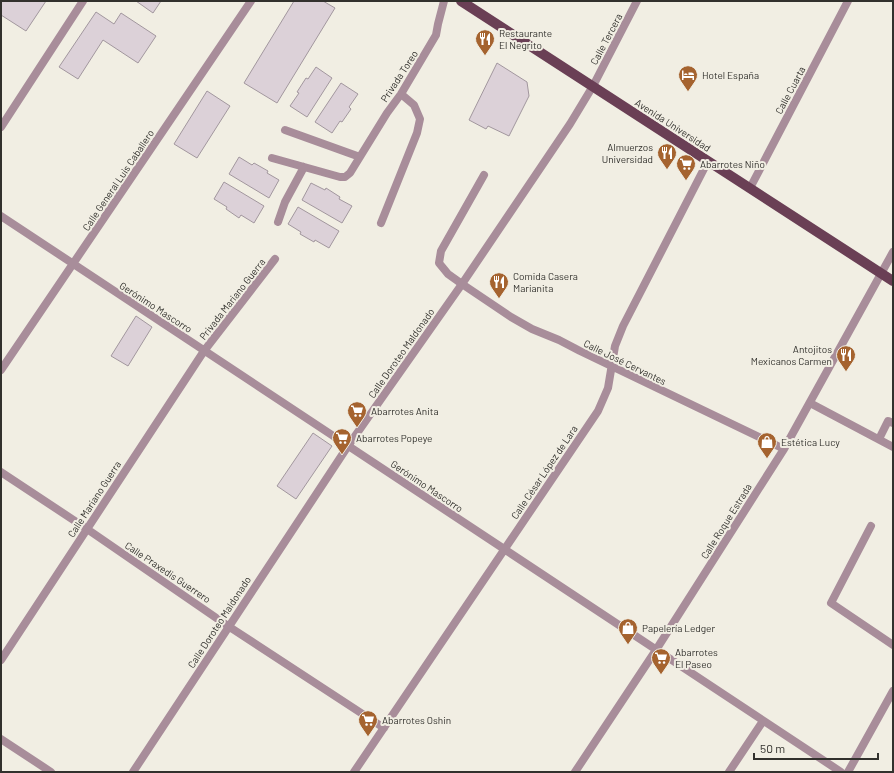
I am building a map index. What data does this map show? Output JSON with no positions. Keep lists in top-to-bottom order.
{
  "streets": {
    "main road": ["Avenida Universidad"],
    "street": [
      "Calle Tercera",
      "Privada Toreo",
      "Calle Cuarta",
      "Calle General Luis Caballero",
      "Privada Mariano Guerra",
      "Gerónimo Mascorro",
      "Calle Doroteo Maldonado",
      "Calle José Cervantes",
      "Calle César López de Lara",
      "Calle Mariano Guerra",
      "Calle Roque Estrada",
      "Calle Praxedis Guerrero"
    ]
  },
  "crossings": [
    ["Calle Tercera", "Avenida Universidad"],
    ["Calle Tercera", "Calle Doroteo Maldonado"],
    ["Calle Cuarta", "Avenida Universidad"],
    ["Avenida Universidad", "Calle Doroteo Maldonado"],
    ["Avenida Universidad", "Calle César López de Lara"],
    ["Avenida Universidad", "Calle Roque Estrada"],
    ["Calle General Luis Caballero", "Gerónimo Mascorro"],
    ["Privada Mariano Guerra", "Gerónimo Mascorro"],
    ["Privada Mariano Guerra", "Calle Mariano Guerra"],
    ["Gerónimo Mascorro", "Calle Doroteo Maldonado"],
    ["Gerónimo Mascorro", "Calle César López de Lara"],
    ["Gerónimo Mascorro", "Calle Mariano Guerra"],
    ["Gerónimo Mascorro", "Calle Roque Estrada"],
    ["Calle Doroteo Maldonado", "Calle José Cervantes"],
    ["Calle Doroteo Maldonado", "Calle Praxedis Guerrero"],
    ["Calle José Cervantes", "Calle César López de Lara"],
    ["Calle José Cervantes", "Calle Roque Estrada"],
    ["Calle César López de Lara", "Calle Praxedis Guerrero"],
    ["Calle Mariano Guerra", "Calle Praxedis Guerrero"]
  ],
  "places": {
    "restaurant": [
      "Restaurante El Negrito",
      "Almuerzos Universidad",
      "Comida Casera Marianita",
      "Antojitos Mexicanos Carmen"
    ],
    "hotel": ["Hotel España"],
    "supermarket": [
      "Abarrotes Niño",
      "Abarrotes Anita",
      "Abarrotes Popeye",
      "Abarrotes El Paseo",
      "Abarrotes Oshin"
    ],
    "shop": ["Estética Lucy", "Papelería Ledger"]
  },
  "scale_bar": "50 m"
}
